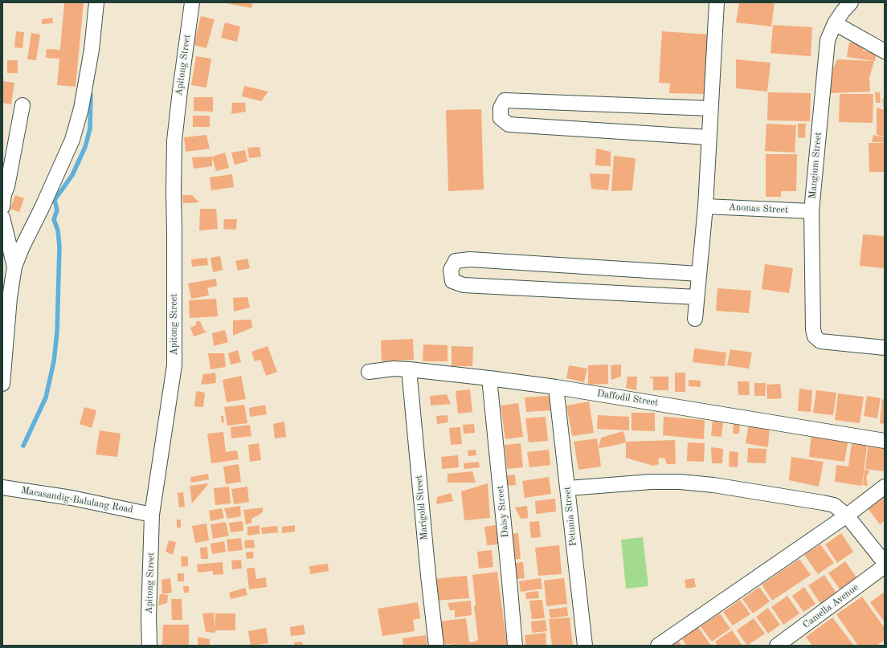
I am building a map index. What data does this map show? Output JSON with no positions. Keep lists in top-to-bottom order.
{
  "streets": {
    "street": [
      "Apitong Street",
      "Mangium Street",
      "Anonas Street",
      "Daffodil Street",
      "Macasandig-Balulang Road",
      "Marigold Street",
      "Daisy Street",
      "Petunia Street",
      "Camella Avenue"
    ]
  },
  "crossings": [
    ["Apitong Street", "Macasandig-Balulang Road"],
    ["Mangium Street", "Anonas Street"],
    ["Daffodil Street", "Marigold Street"],
    ["Daffodil Street", "Daisy Street"],
    ["Daffodil Street", "Petunia Street"]
  ]
}
